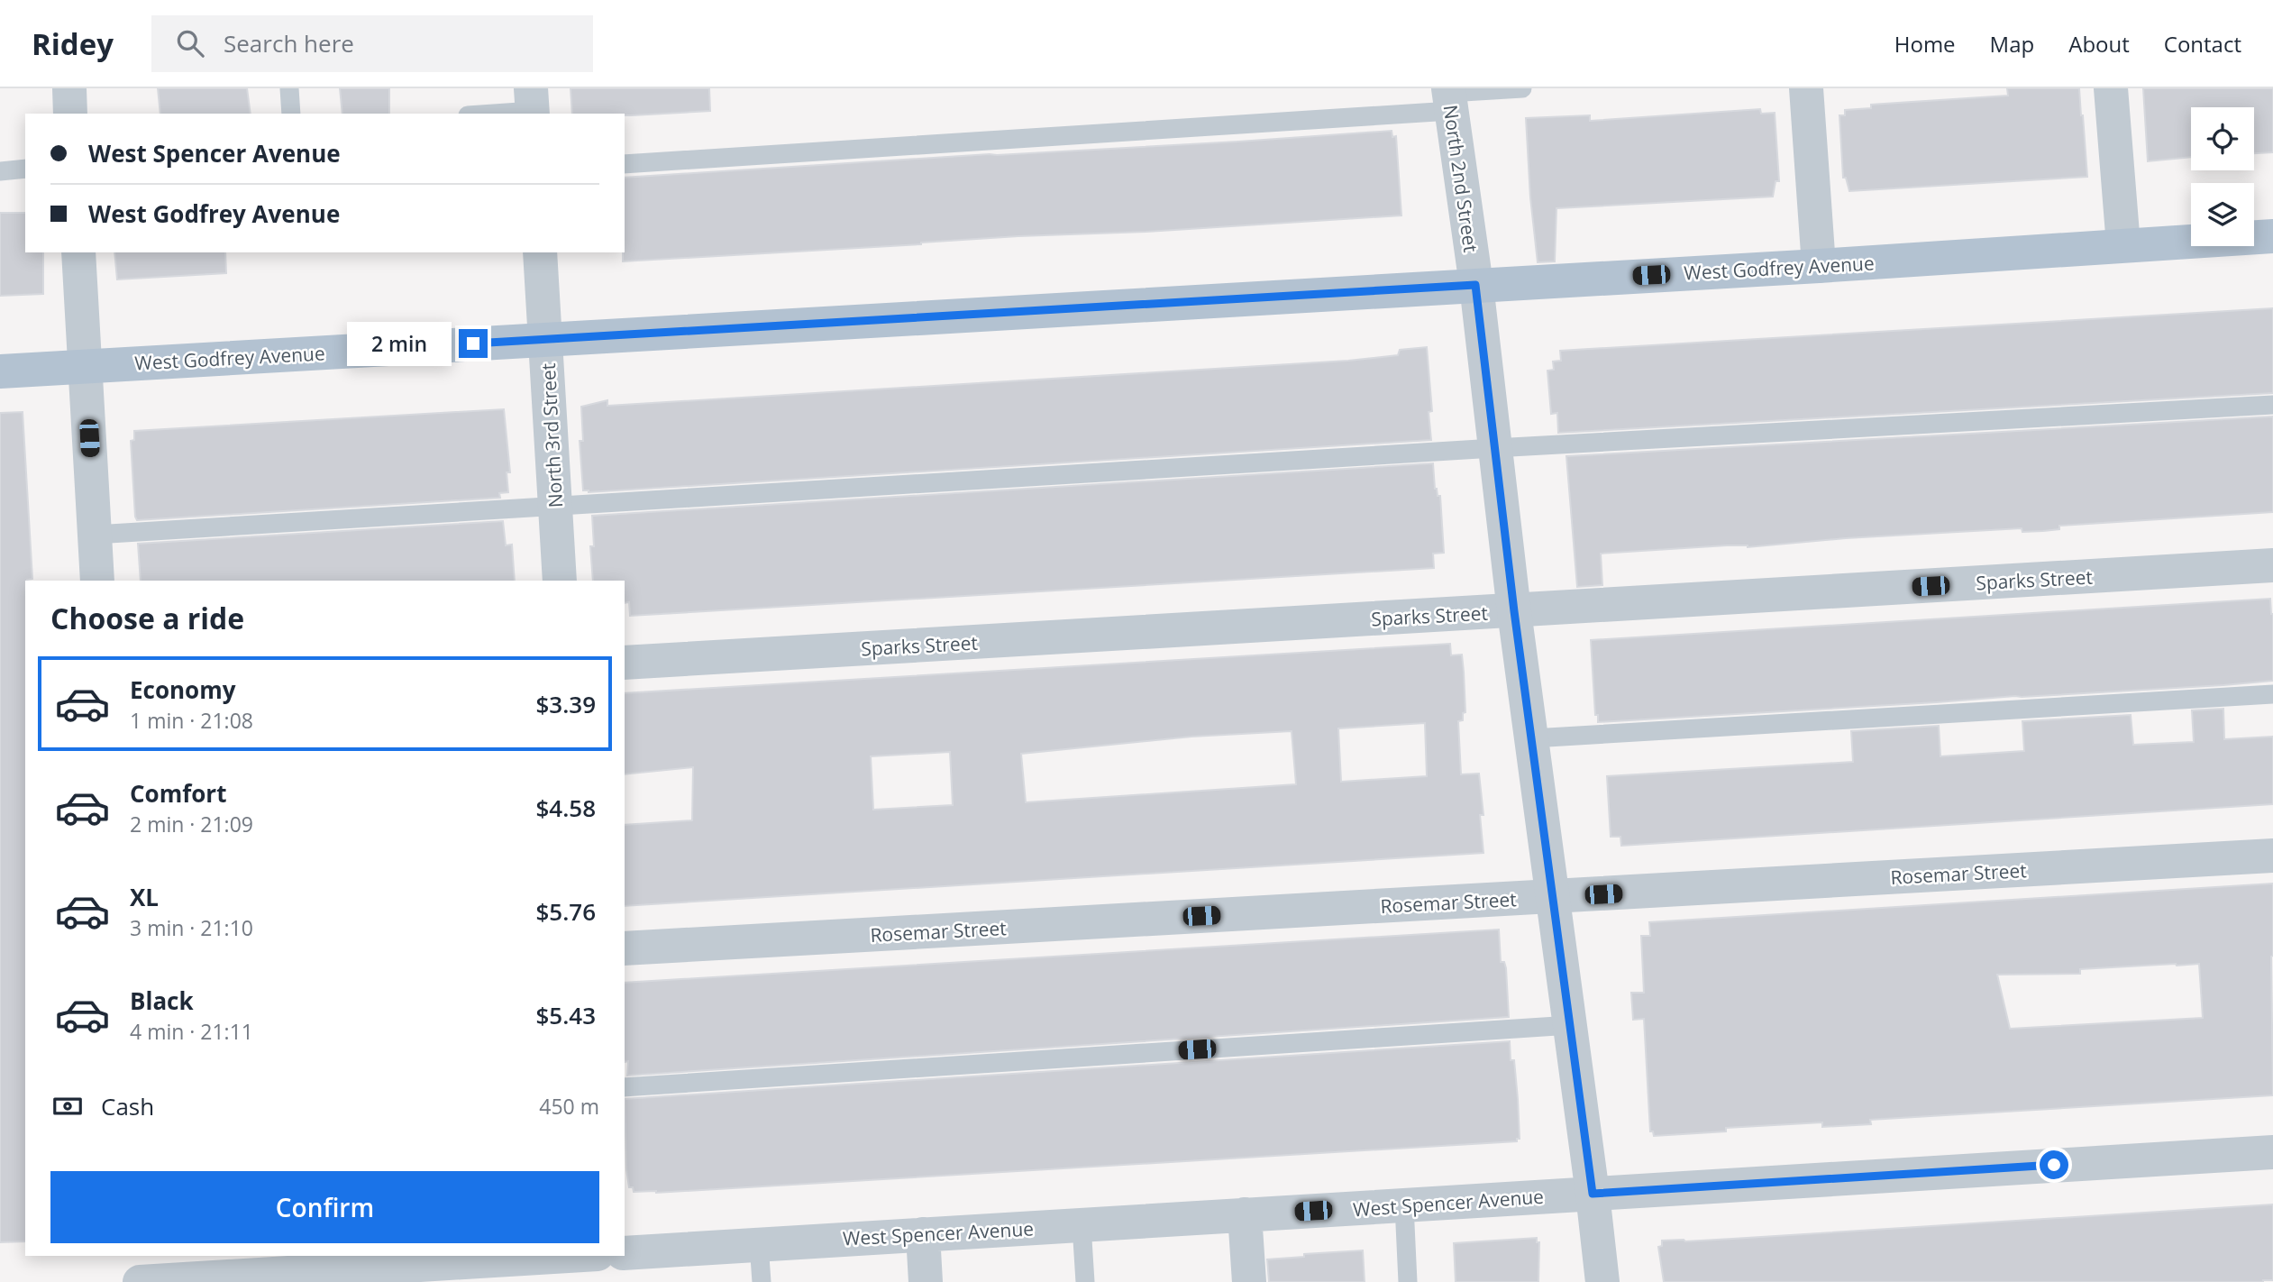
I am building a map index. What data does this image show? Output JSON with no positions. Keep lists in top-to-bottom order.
{
  "streets": {
    "main road": ["West Godfrey Avenue"],
    "street": [
      "North 2nd Street",
      "North 3rd Street",
      "Sparks Street",
      "Rosemar Street",
      "West Spencer Avenue"
    ]
  },
  "crossings": [
    ["North 2nd Street", "West Godfrey Avenue"],
    ["North 2nd Street", "Sparks Street"],
    ["North 2nd Street", "Rosemar Street"],
    ["North 2nd Street", "West Spencer Avenue"],
    ["West Godfrey Avenue", "North 3rd Street"]
  ],
  "page": {
    "header": "Ridey",
    "search": "Search here",
    "nav": [
      "Home",
      "Map",
      "About",
      "Contact"
    ],
    "banner": ["West Spencer Avenue", "West Godfrey Avenue"],
    "bubble": "2 min",
    "heading": "Choose a ride",
    "list": [
      {
        "name": "Economy",
        "note": "1 min · 21:08",
        "value": "$3.39"
      },
      {
        "name": "Comfort",
        "note": "2 min · 21:09",
        "value": "$4.58"
      },
      {
        "name": "XL",
        "note": "3 min · 21:10",
        "value": "$5.76"
      },
      {
        "name": "Black",
        "note": "4 min · 21:11",
        "value": "$5.43"
      }
    ],
    "pay": ["Cash", "450 m"],
    "buttons": "Confirm"
  }
}
